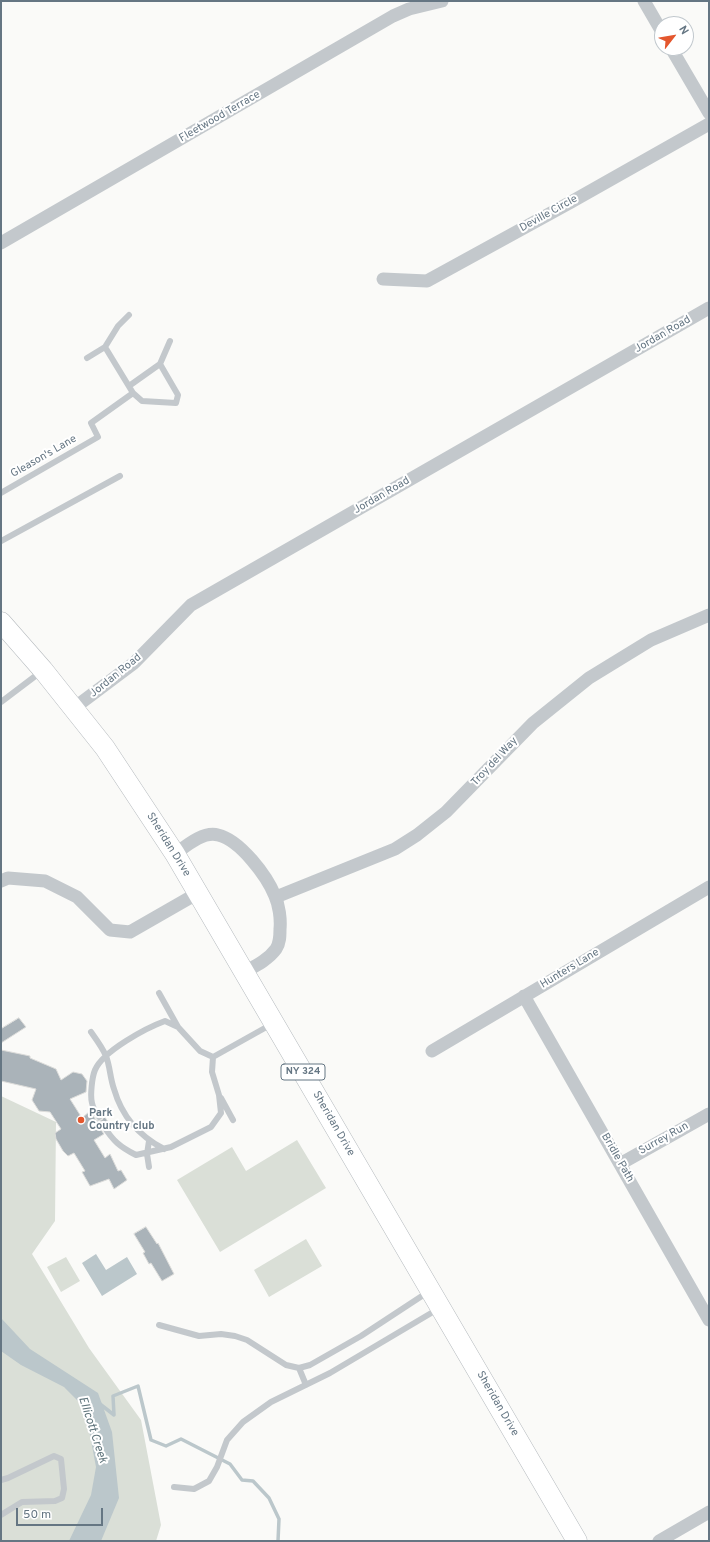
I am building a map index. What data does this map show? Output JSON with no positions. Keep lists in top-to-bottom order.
{
  "streets": {
    "main road": ["Sheridan Drive", "NY 324"],
    "street": [
      "Fleetwood Terrace",
      "Deville Circle",
      "Jordan Road",
      "Troy del Way",
      "Hunters Lane",
      "Surrey Run",
      "Bridle Path"
    ],
    "lane": ["Gleason's Lane"]
  },
  "crossings": [
    ["Jordan Road", "Sheridan Drive"],
    ["Hunters Lane", "Bridle Path"],
    ["Surrey Run", "Bridle Path"]
  ],
  "water": ["Ellicott Creek"],
  "places": ["Park Country club"],
  "scale_bar": "50 m",
  "north": "top right"
}
